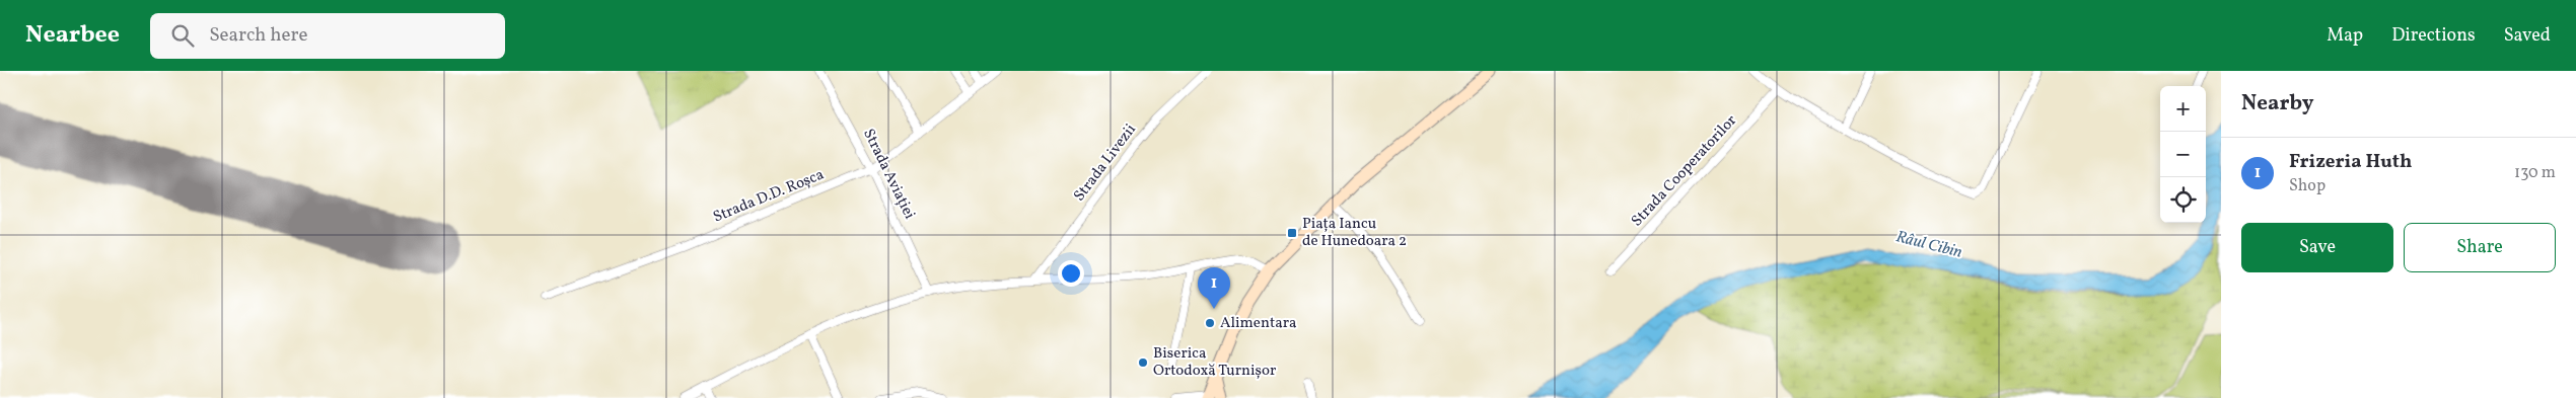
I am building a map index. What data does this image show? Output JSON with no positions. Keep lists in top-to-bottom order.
{
  "streets": {
    "street": [
      "Strada Livezii",
      "Strada Cooperatorilor",
      "Strada Aviației",
      "Strada D.D. Roșca"
    ]
  },
  "crossings": [
    ["Strada Aviației", "Strada D.D. Roșca"]
  ],
  "water": ["Râul Cibin"],
  "places": {
    "transit": ["Piața Iancu de Hunedoara 2"],
    "other": ["Alimentara", "Biserica Ortodoxă Turnișor"]
  },
  "page": {
    "header": "Nearbee",
    "search": "Search here",
    "nav": ["Map", "Directions", "Saved"],
    "heading": "Nearby",
    "map_buttons": ["+", "−"],
    "list": [
      {
        "mark": "1",
        "name": "Frizeria Huth",
        "note": "Shop",
        "value": "130 m"
      }
    ],
    "buttons": ["Save", "Share"],
    "pins": "1"
  }
}
